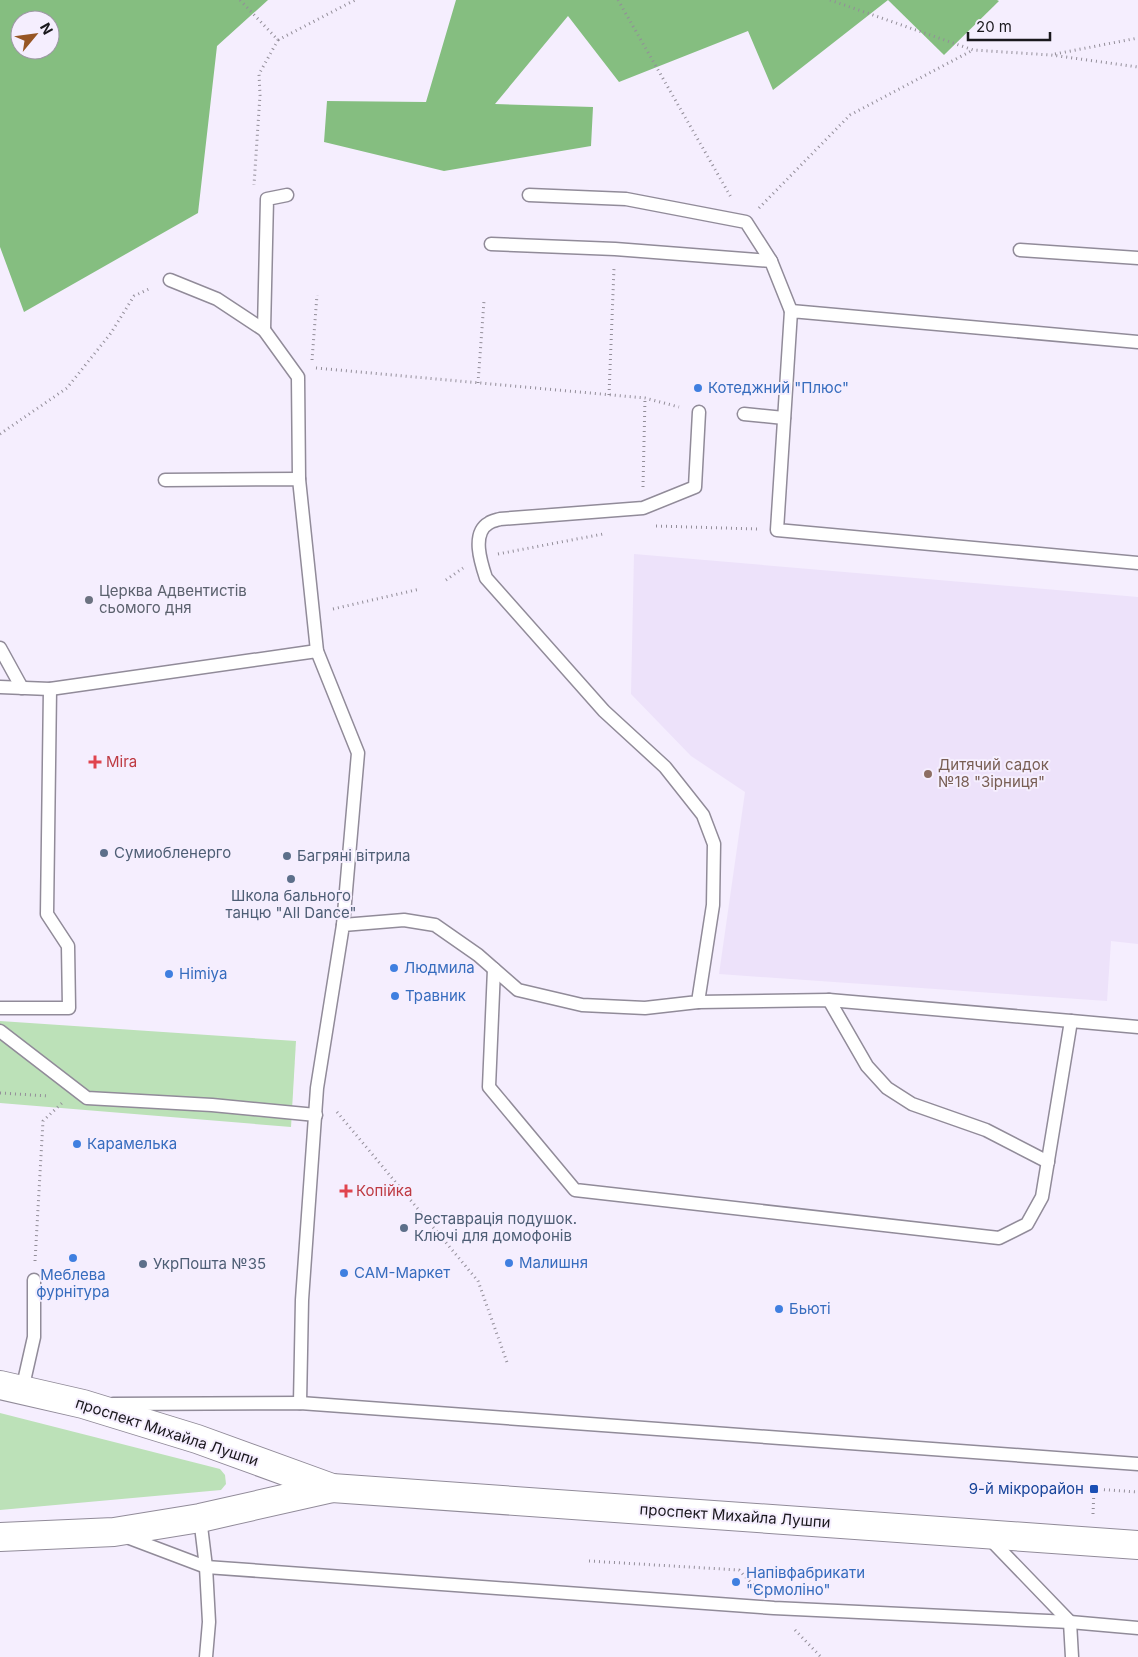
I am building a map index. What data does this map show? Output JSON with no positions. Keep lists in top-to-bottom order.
{
  "streets": {
    "main road": ["проспект Михайла Лушпи"]
  },
  "places": {
    "other": [
      "Котеджний \"Плюс\"",
      "Церква Адвентистів сьомого дня",
      "Дитячий садок №18 \"Зірниця\"",
      "Сумиобленерго",
      "Багряні вітрила",
      "Школа бального танцю \"All Dance\"",
      "Людмила",
      "Himiya",
      "Травник",
      "Карамелька",
      "Реставрація подушок. Ключі для домофонів",
      "Меблева фурнітура",
      "Малишня",
      "УкрПошта №35",
      "САМ-Маркет",
      "Бьюті",
      "Напівфабрикати \"Єрмоліно\""
    ],
    "health": ["Mira", "Копійка"],
    "transit": ["9-й мікрорайон"]
  },
  "scale_bar": "20 m",
  "north": "top right"
}
